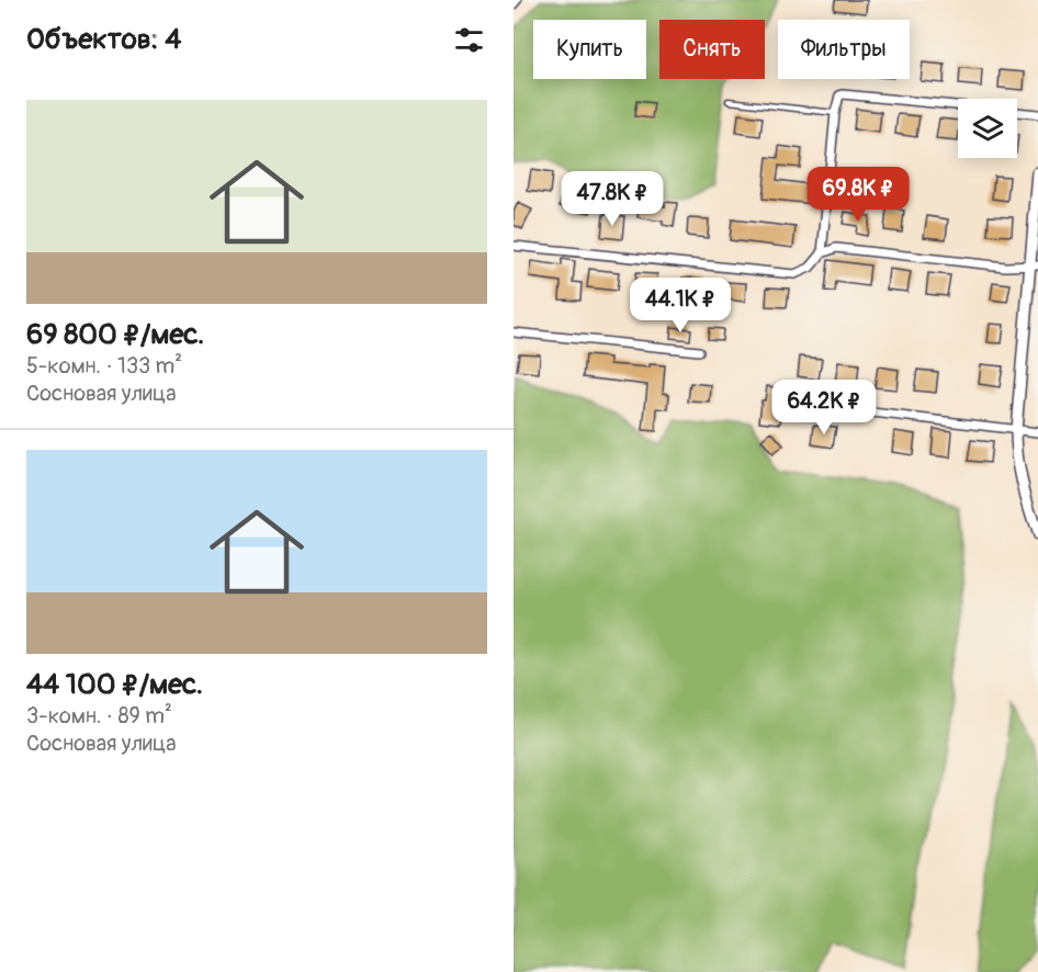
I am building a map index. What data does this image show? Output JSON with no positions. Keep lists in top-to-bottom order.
{
  "page": {
    "heading": "Объектов: 4",
    "chip": ["Купить", "Снять", "Фильтры"],
    "list": [
      {
        "name": "69 800 ₽/мес.",
        "note": "5-комн. · 133 m² · Сосновая улица"
      },
      {
        "name": "44 100 ₽/мес.",
        "note": "3-комн. · 89 m² · Сосновая улица"
      }
    ],
    "price": [
      "69.8K ₽",
      "47.8K ₽",
      "44.1K ₽",
      "64.2K ₽"
    ]
  }
}
